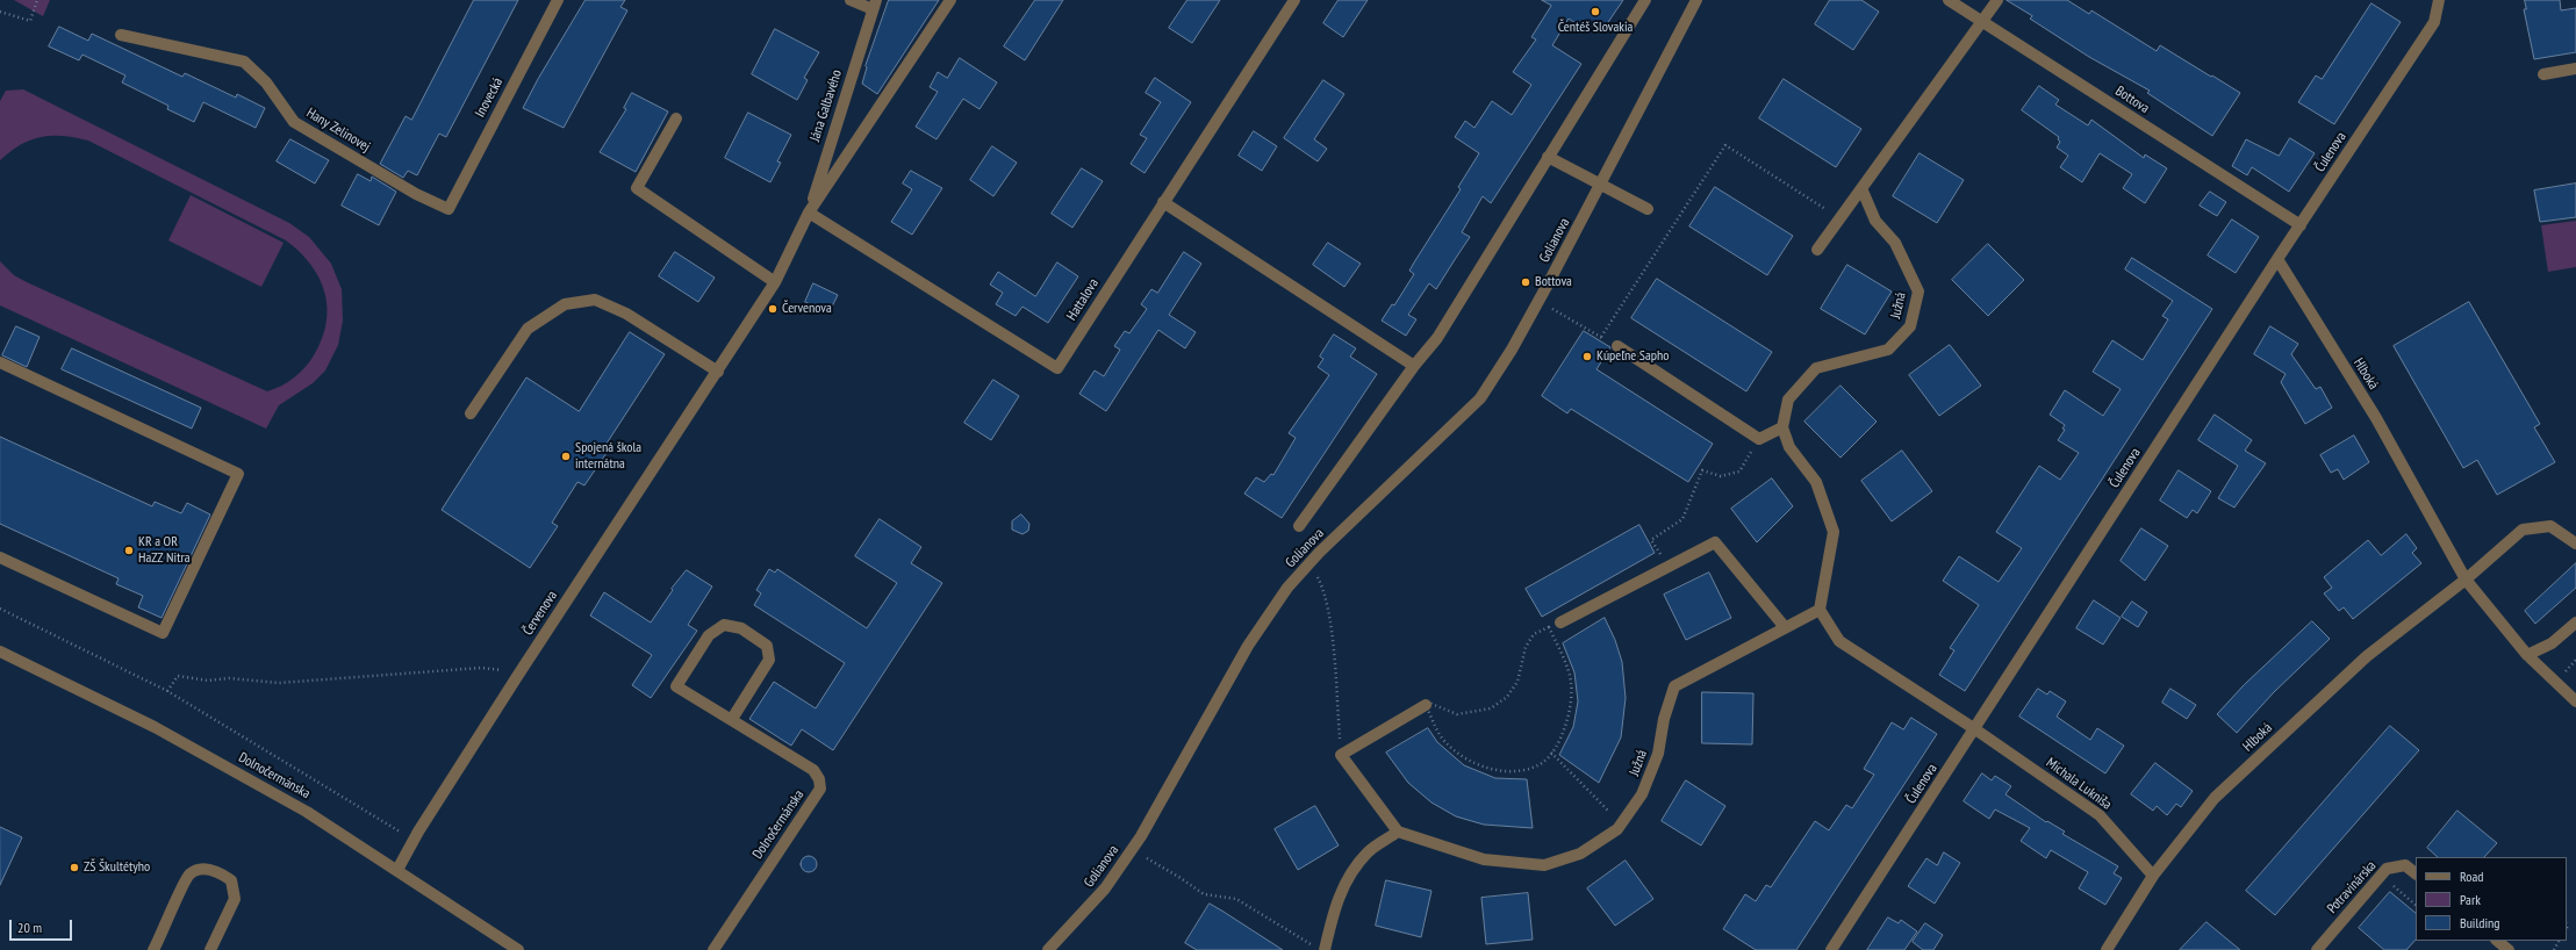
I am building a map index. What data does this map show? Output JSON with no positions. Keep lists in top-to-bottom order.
{
  "streets": {
    "street": [
      "Inovecká",
      "Bottova",
      "Jána Galbavého",
      "Hany Zelinovej",
      "Čulenova",
      "Golianova",
      "Hattalova",
      "Južná",
      "Hlboká",
      "Červenova",
      "Dolnočermánska",
      "Michala Lukniša",
      "Potravinárska"
    ]
  },
  "crossings": [
    ["Inovecká", "Hany Zelinovej"],
    ["Bottova", "Čulenova"],
    ["Jána Galbavého", "Hattalova"],
    ["Jána Galbavého", "Červenova"],
    ["Čulenova", "Hlboká"],
    ["Čulenova", "Michala Lukniša"],
    ["Hattalova", "Červenova"],
    ["Južná", "Michala Lukniša"],
    ["Hlboká", "Michala Lukniša"],
    ["Červenova", "Dolnočermánska"]
  ],
  "places": [
    "Čentéš Slovakia",
    "Bottova",
    "Červenova",
    "Kúpeľne Sapho",
    "Spojená škola internátna",
    "KR a OR HaZZ Nitra",
    "ZŠ Škultétyho"
  ],
  "legend": ["Road", "Park", "Building"],
  "scale_bar": "20 m"
}
